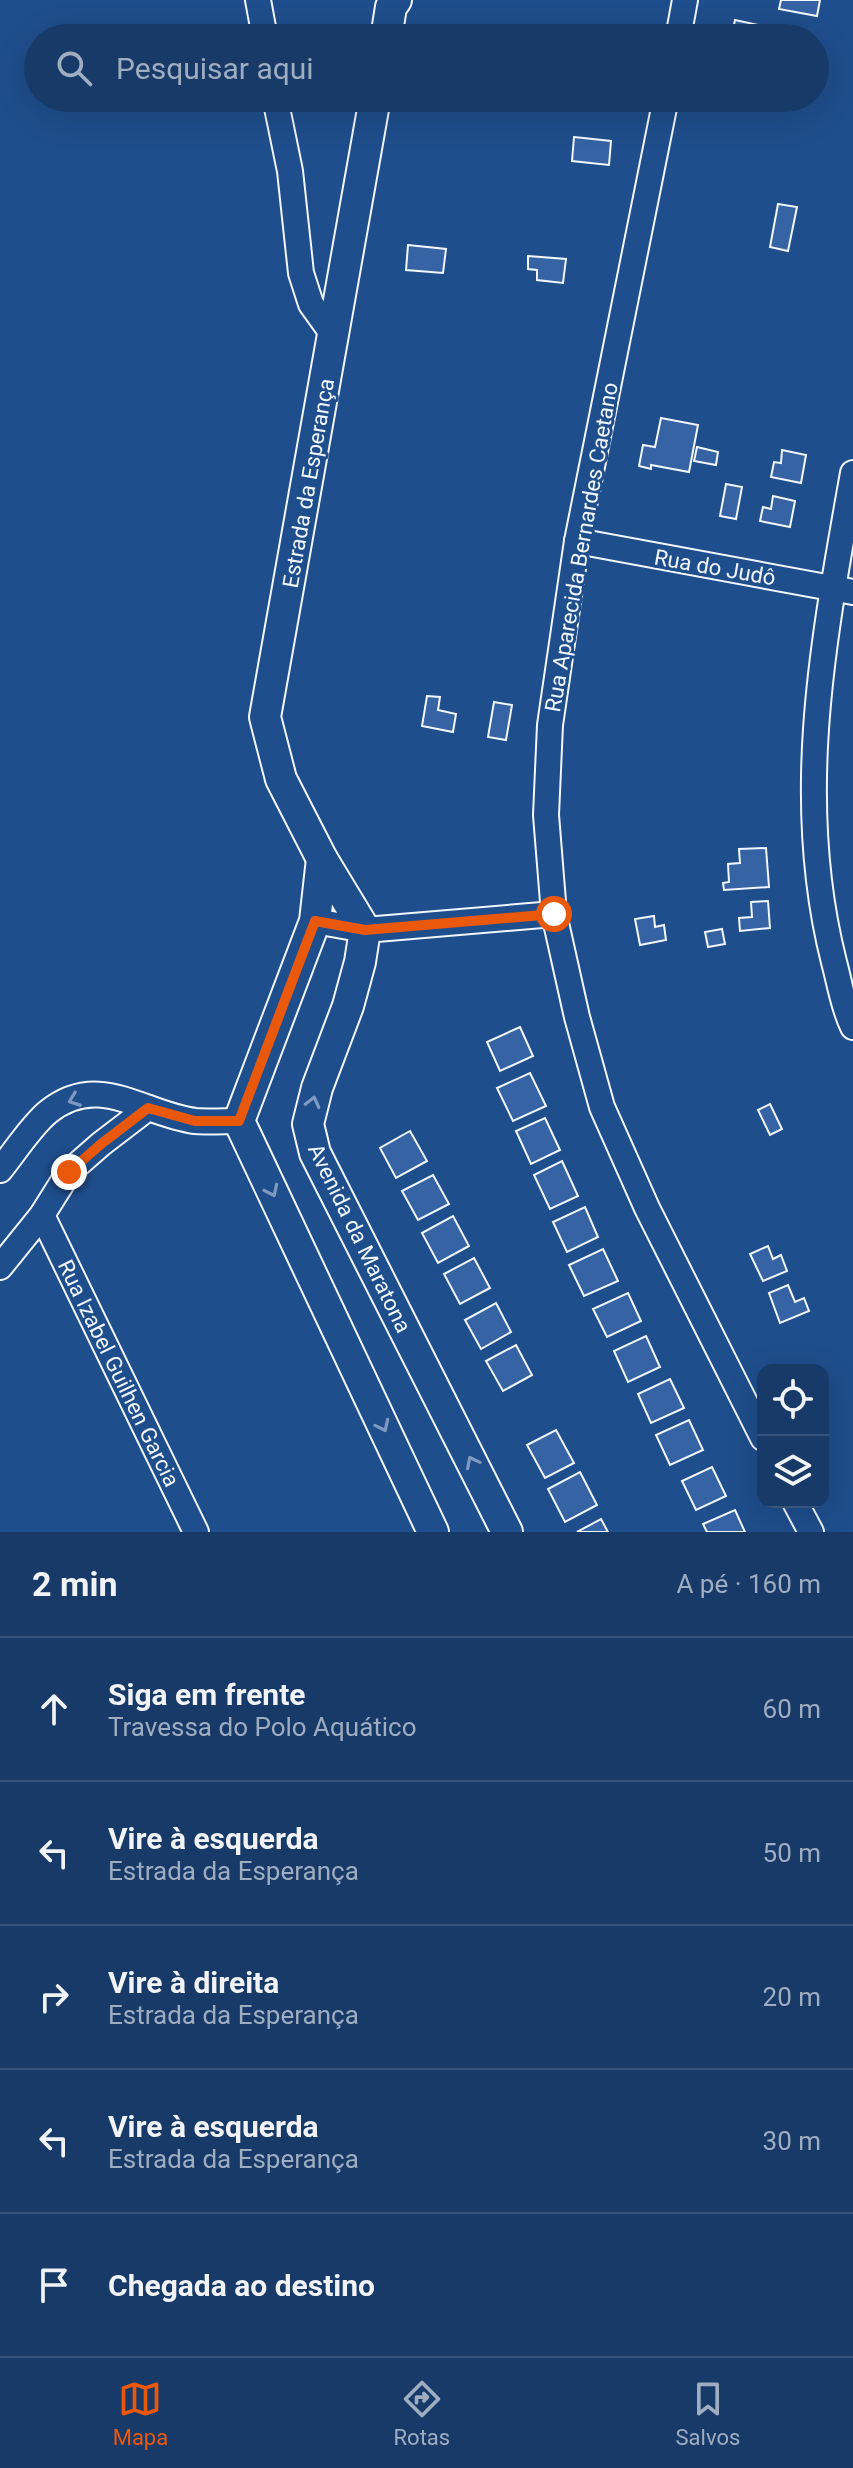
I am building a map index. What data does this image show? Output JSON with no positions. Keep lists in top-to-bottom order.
{
  "streets": {
    "street": [
      "Estrada da Esperança",
      "Rua Aparecida Bernardes Caetano",
      "Rua do Judô",
      "Avenida da Maratona",
      "Rua Izabel Guilhen Garcia"
    ]
  },
  "crossings": [
    ["Estrada da Esperança", "Avenida da Maratona"],
    ["Rua Aparecida Bernardes Caetano", "Rua do Judô"]
  ],
  "page": {
    "search": "Pesquisar aqui",
    "heading": ["2 min", "A pé · 160 m"],
    "list": [
      ["Siga em frente", "Travessa do Polo Aquático", "60 m"],
      ["Vire à esquerda", "Estrada da Esperança", "50 m"],
      ["Vire à direita", "Estrada da Esperança", "20 m"],
      ["Vire à esquerda", "Estrada da Esperança", "30 m"],
      "Chegada ao destino"
    ],
    "nav": ["Mapa", "Rotas", "Salvos"]
  }
}
